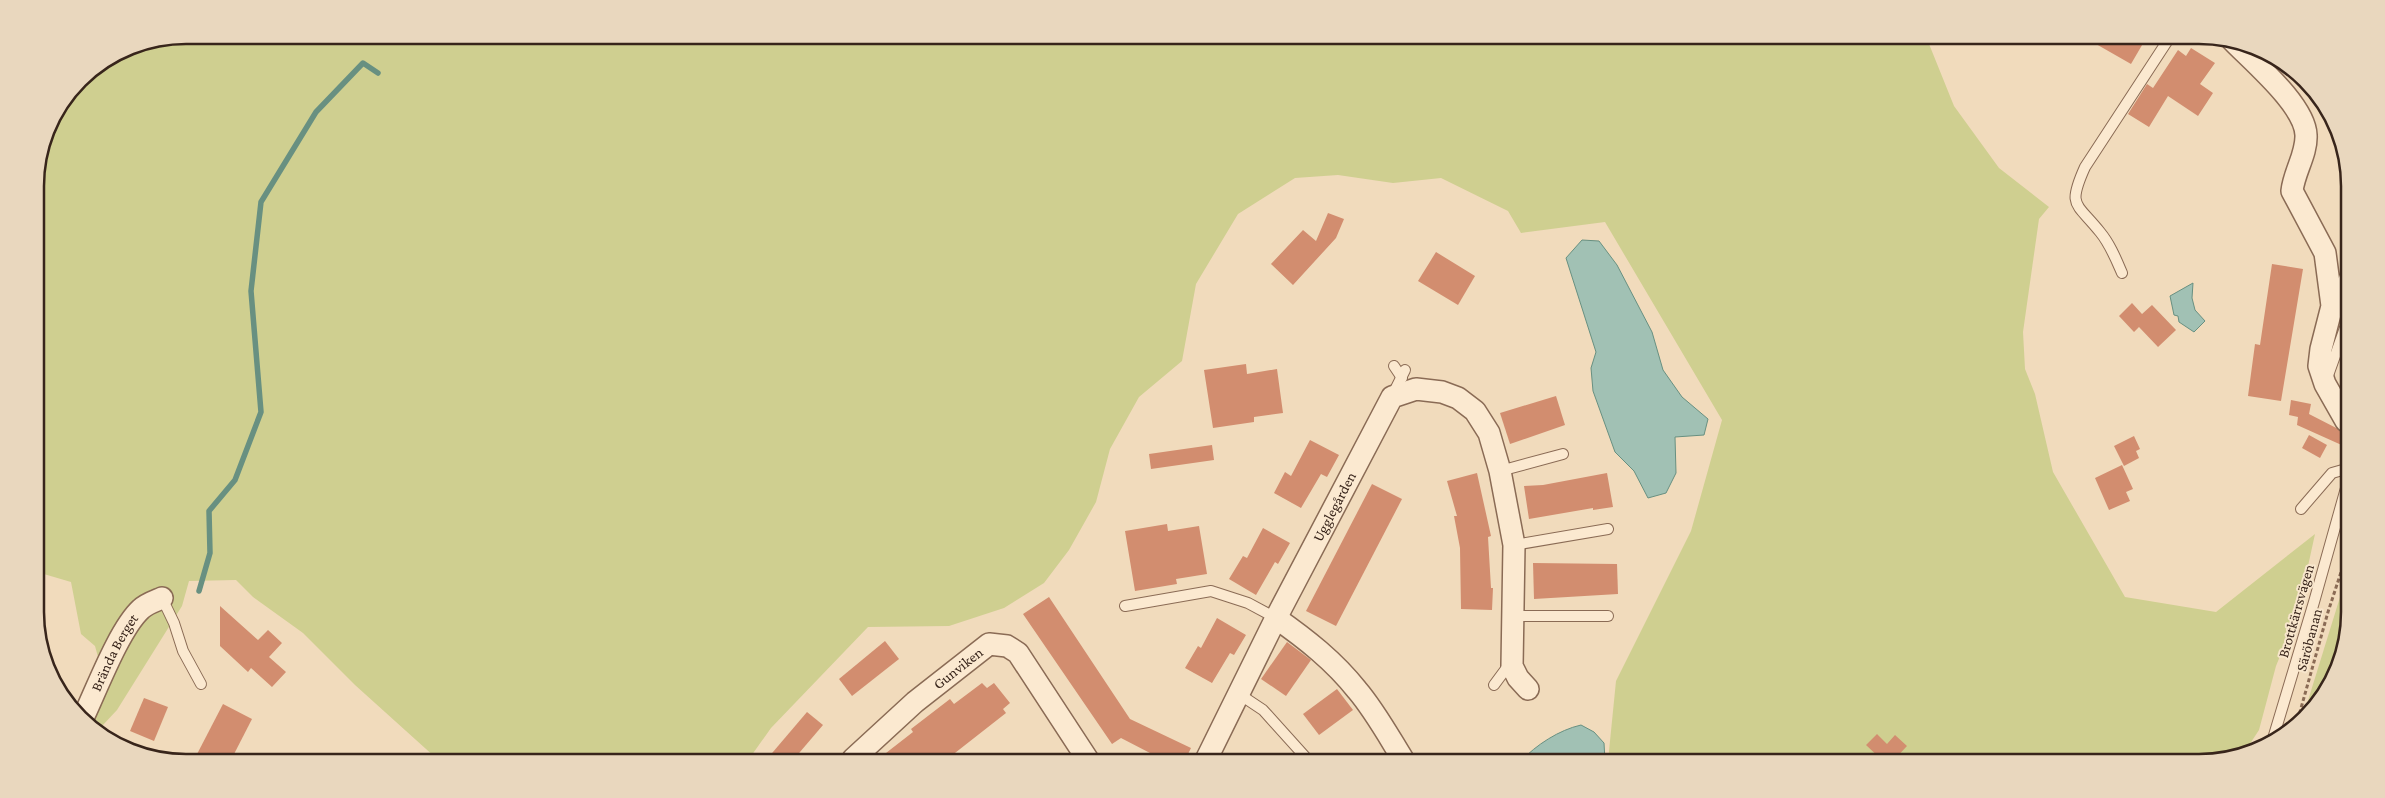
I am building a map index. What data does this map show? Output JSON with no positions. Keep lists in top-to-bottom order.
{
  "streets": {
    "street": ["Ugglegården", "Brända Berget", "Gunviken"],
    "lane": ["Brottkärrsvägen"],
    "path": ["Säröbanan"]
  }
}
